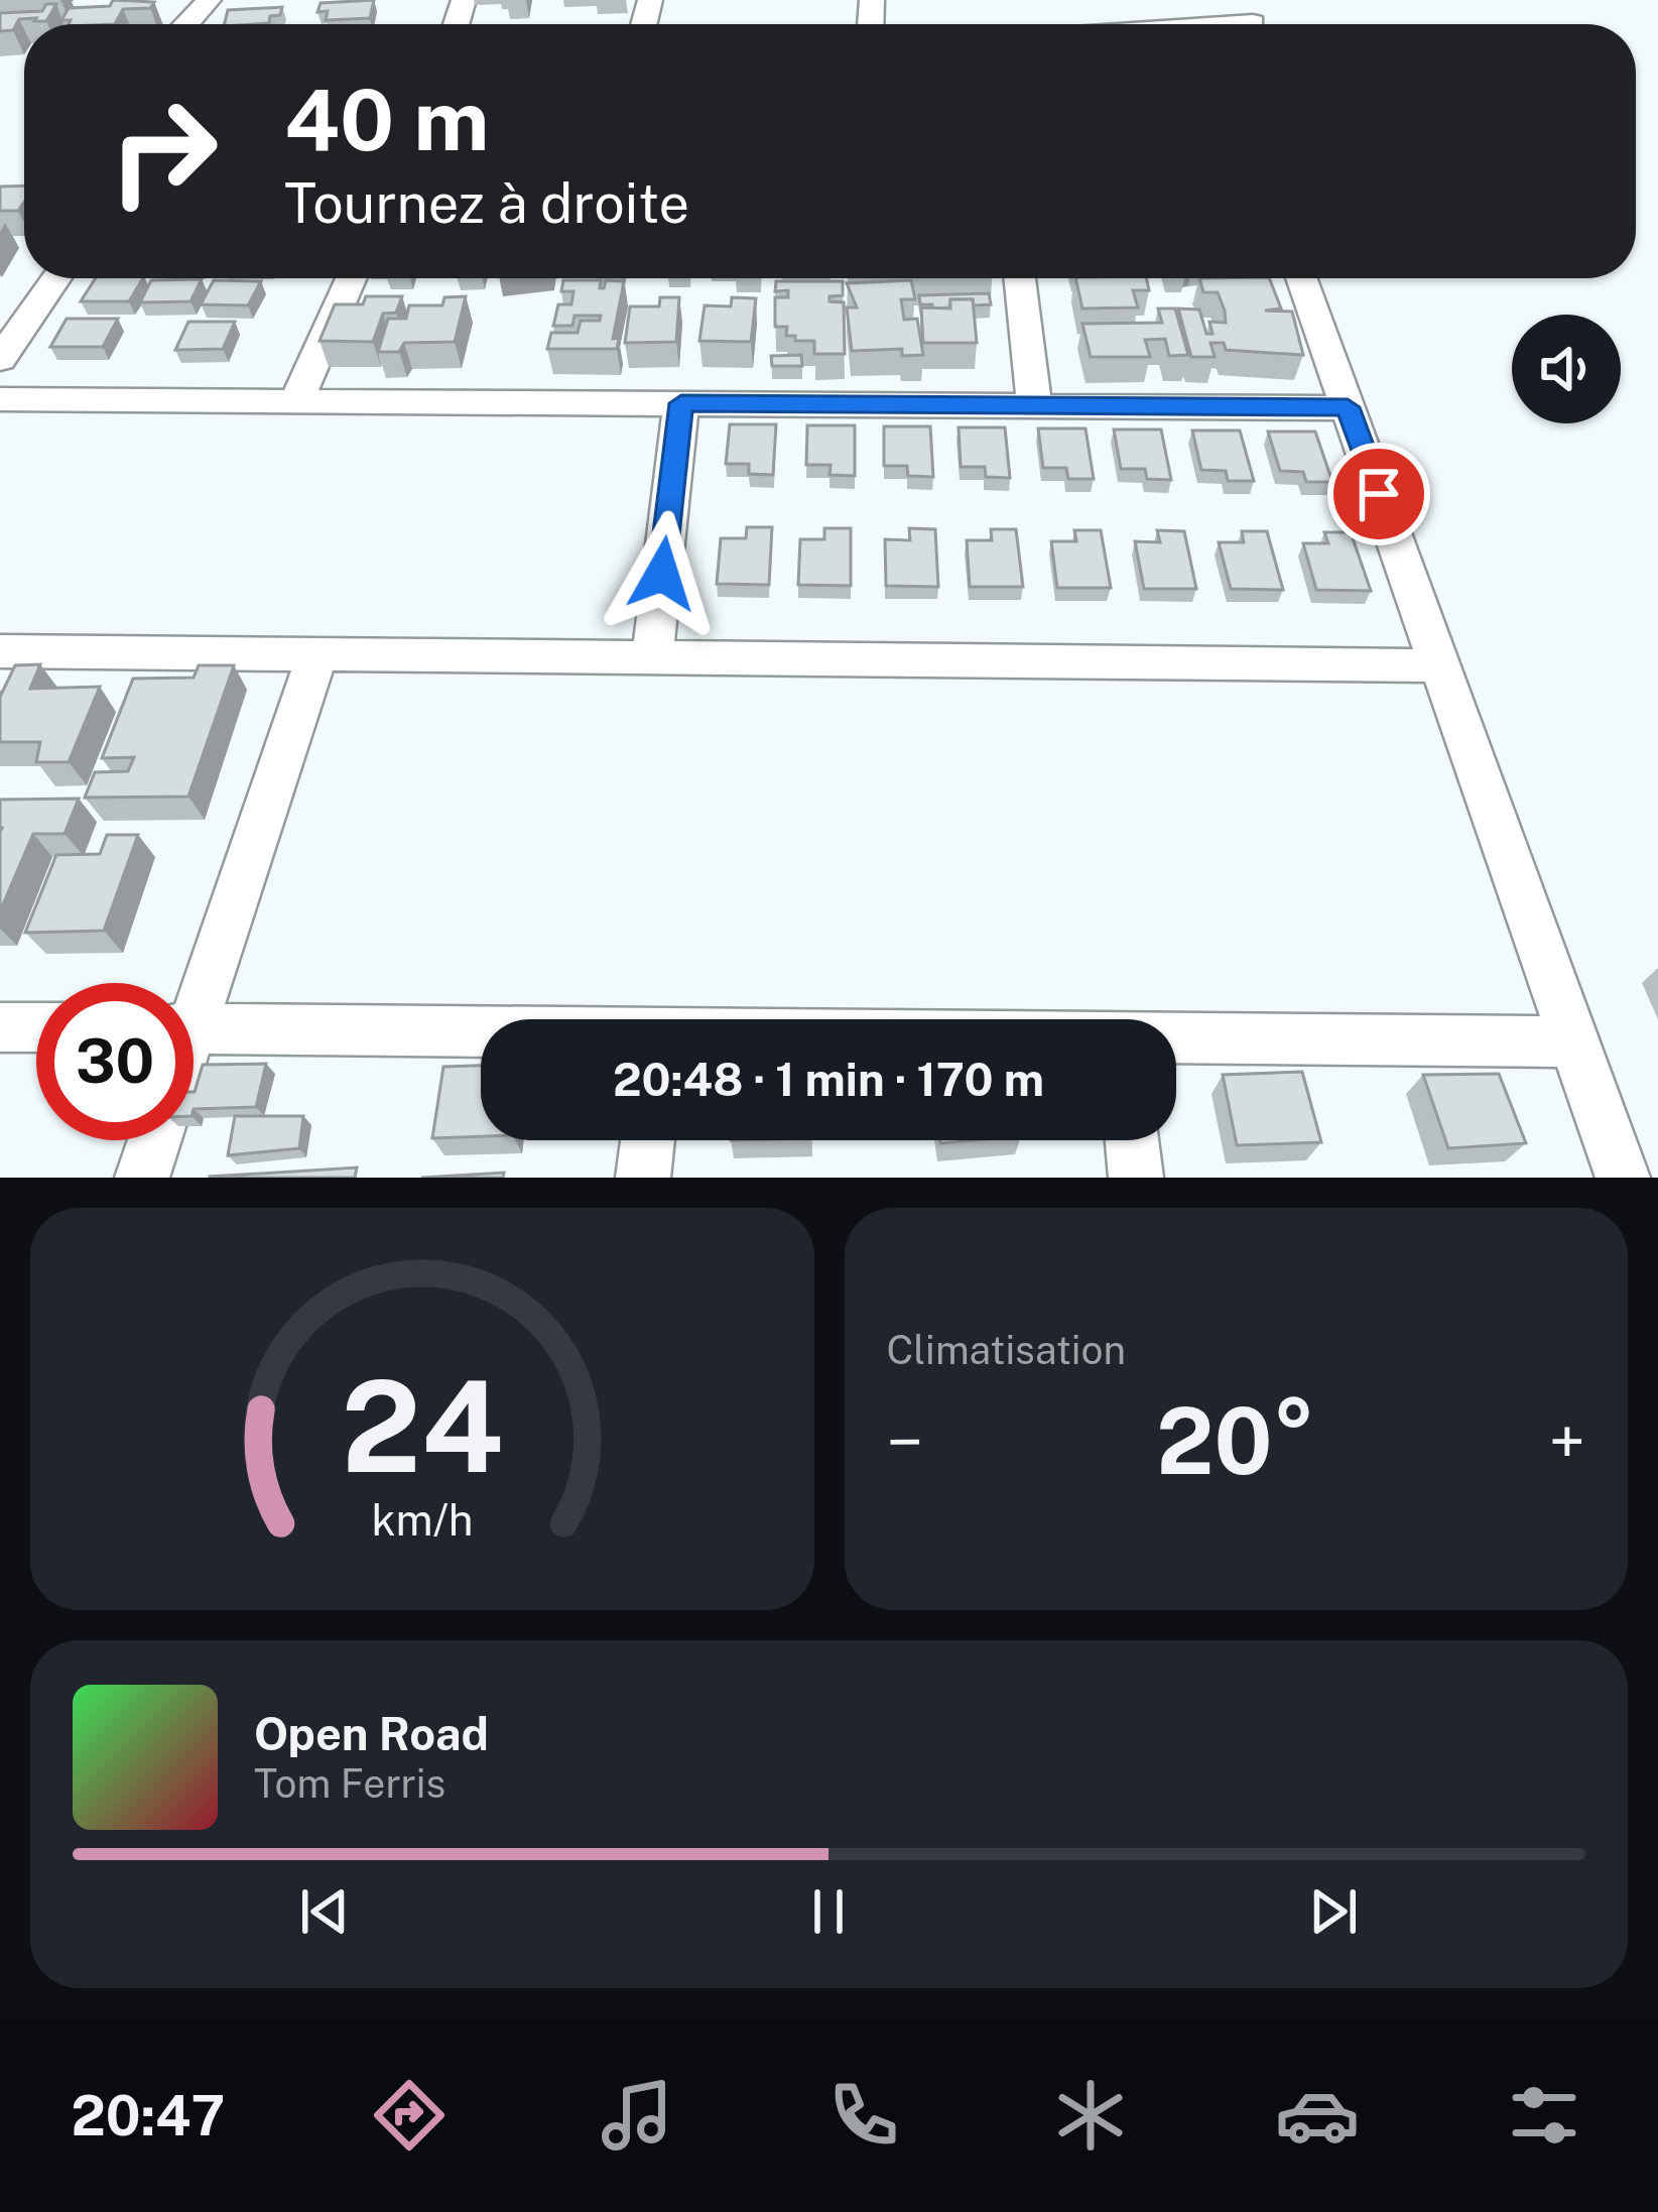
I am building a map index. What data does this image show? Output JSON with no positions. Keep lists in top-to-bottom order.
{
  "page": {
    "turn": ["40 m", "Tournez à droite"],
    "limit": "30",
    "trip": "20:48 · 1 min · 170 m",
    "tile": "Climatisation",
    "heat": ["−", "20°", "+"],
    "song": ["Open Road", "Tom Ferris"],
    "tabs": "20:47",
    "gauge": ["24", "km/h"]
  }
}
